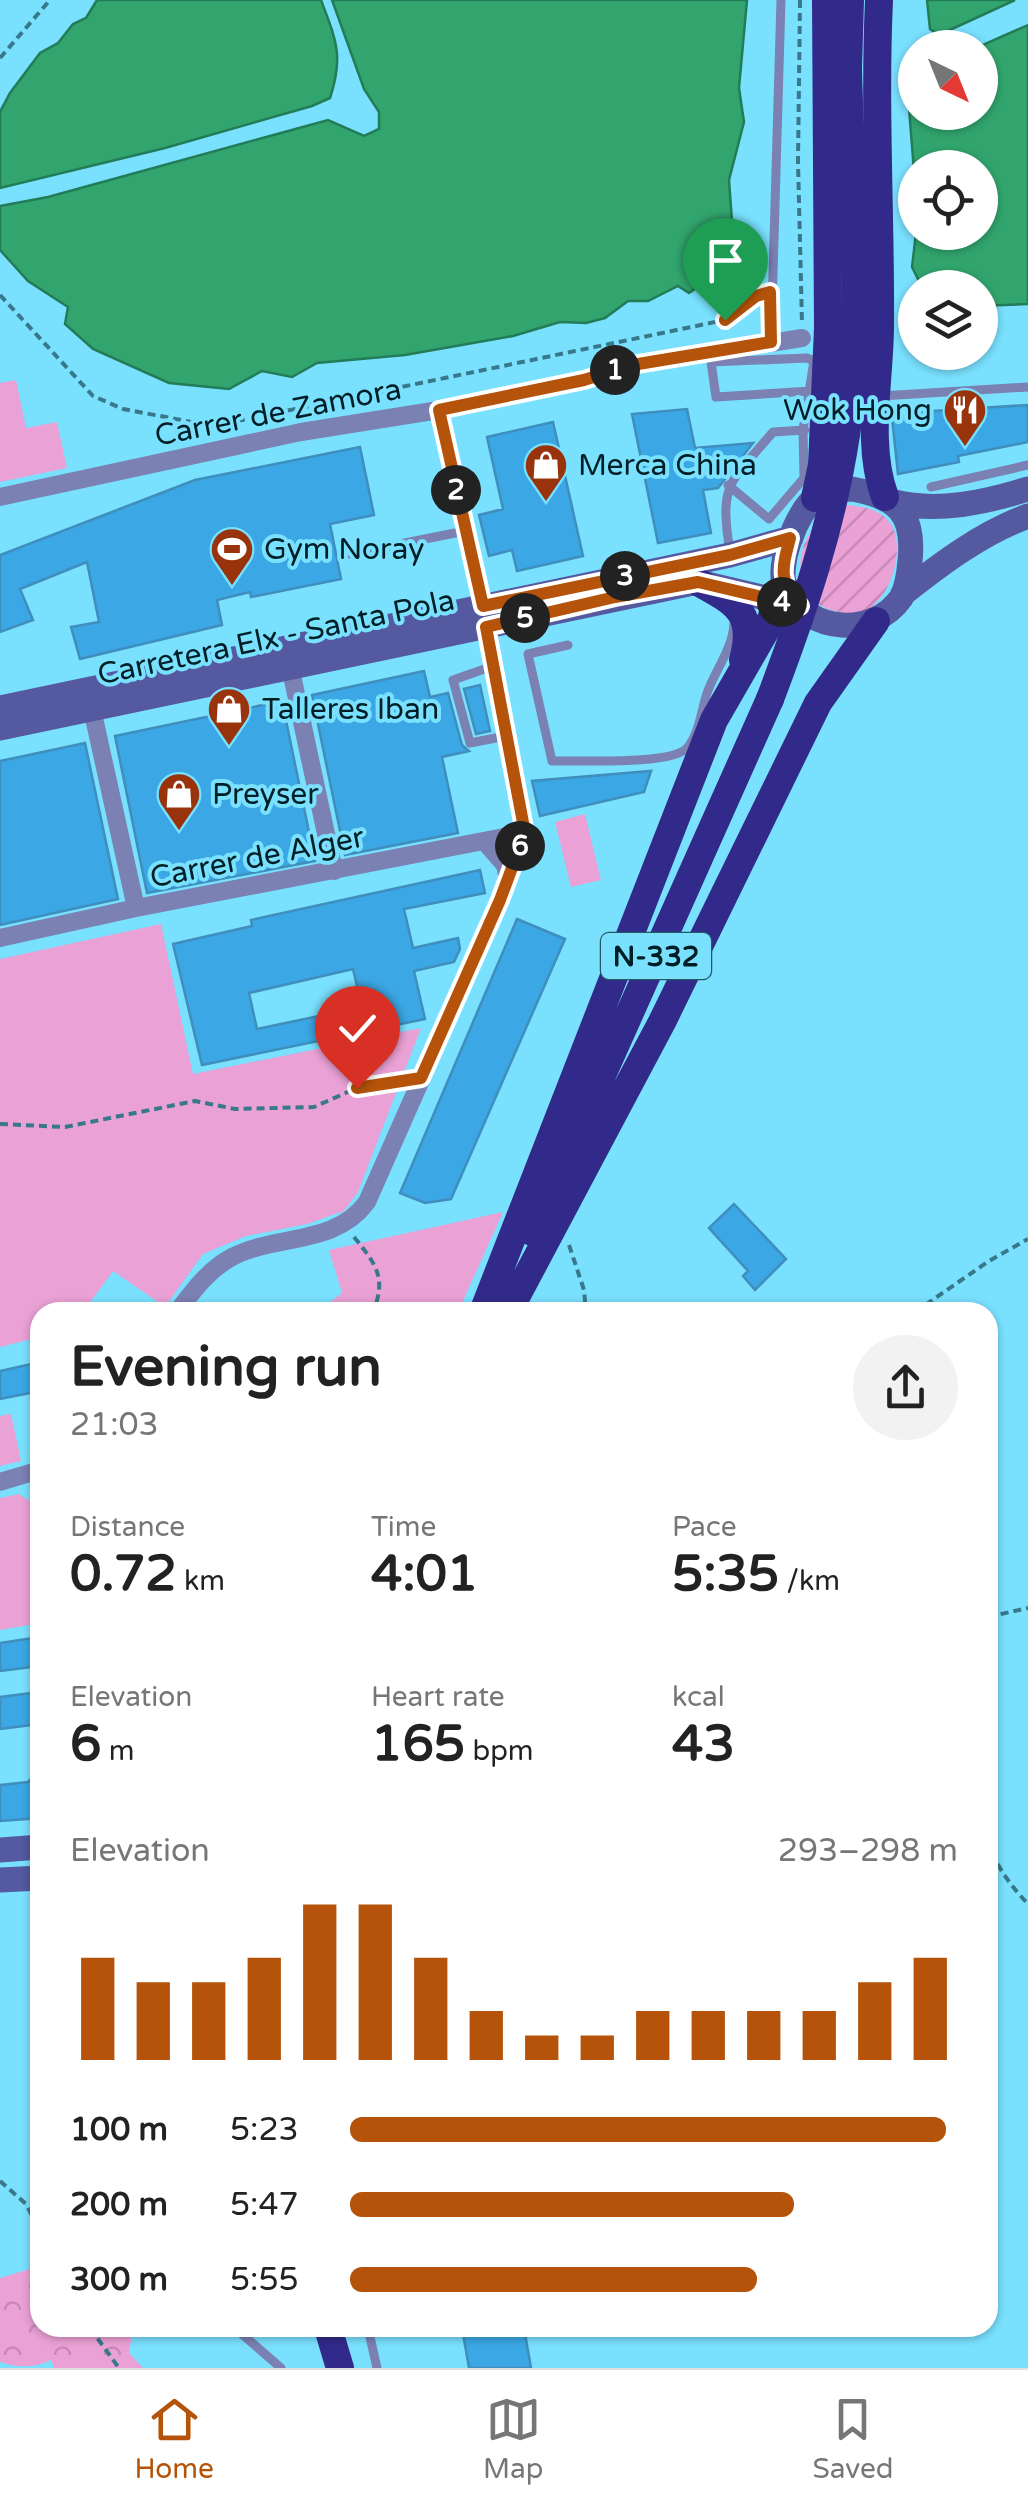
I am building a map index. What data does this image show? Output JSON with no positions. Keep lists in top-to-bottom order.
{
  "streets": {
    "highway": ["N-332"],
    "main road": ["Carretera Elx - Santa Pola"],
    "street": ["Carrer de Zamora", "Carrer de Alger"]
  },
  "places": {
    "restaurant": ["Wok Hong"],
    "shop": ["Merca China", "Talleres Iban", "Preyser"],
    "sports": ["Gym Noray"]
  },
  "north": "bottom right",
  "page": {
    "pins": [
      "1",
      "2",
      "3",
      "4",
      "5",
      "6"
    ],
    "heading": ["Evening run", "21:03"],
    "stats": [
      ["Distance", "0.72 km"],
      ["Time", "4:01"],
      ["Pace", "5:35 /km"],
      ["Elevation", "6 m"],
      ["Heart rate", "165 bpm"],
      ["kcal", "43"]
    ],
    "chart": ["Elevation", "293–298 m"],
    "list": [
      {
        "name": "100 m",
        "note": "5:23"
      },
      {
        "name": "200 m",
        "note": "5:47"
      },
      {
        "name": "300 m",
        "note": "5:55"
      }
    ],
    "tabs": ["Home", "Map", "Saved"]
  }
}
